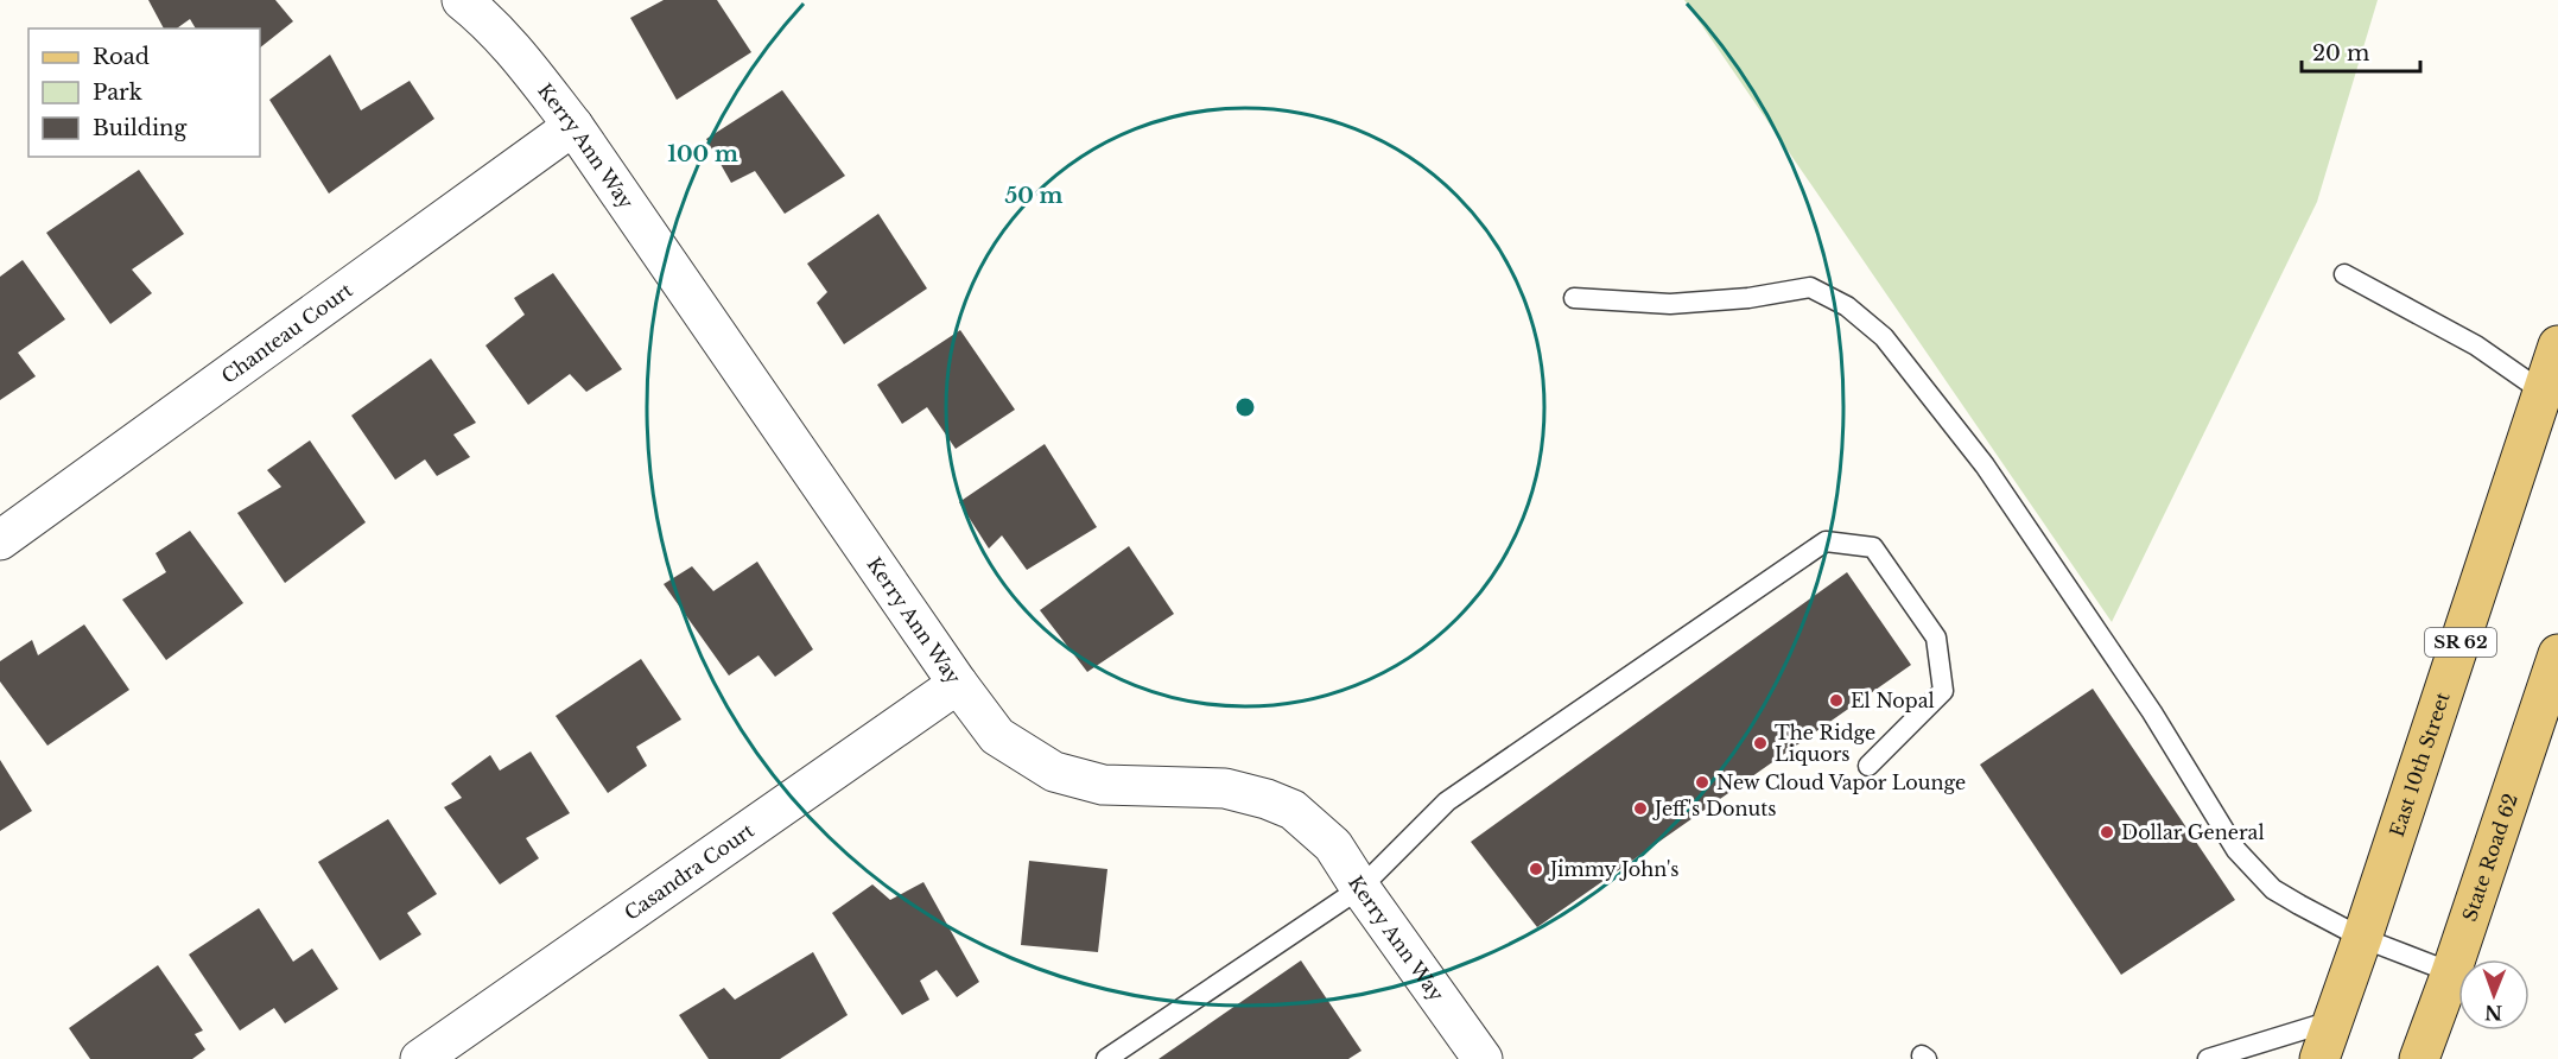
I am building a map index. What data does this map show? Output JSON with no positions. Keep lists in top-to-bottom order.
{
  "streets": {
    "main road": ["SR 62", "East 10th Street", "State Road 62"],
    "street": ["Kerry Ann Way", "Chanteau Court", "Casandra Court"]
  },
  "crossings": [
    ["Kerry Ann Way", "Chanteau Court"],
    ["Kerry Ann Way", "Casandra Court"]
  ],
  "places": [
    "El Nopal",
    "The Ridge Liquors",
    "New Cloud Vapor Lounge",
    "Jeff's Donuts",
    "Dollar General",
    "Jimmy John's"
  ],
  "legend": ["Road", "Park", "Building"],
  "scale_bar": "20 m",
  "north": "bottom",
  "rings": ["100 m", "50 m"]
}
